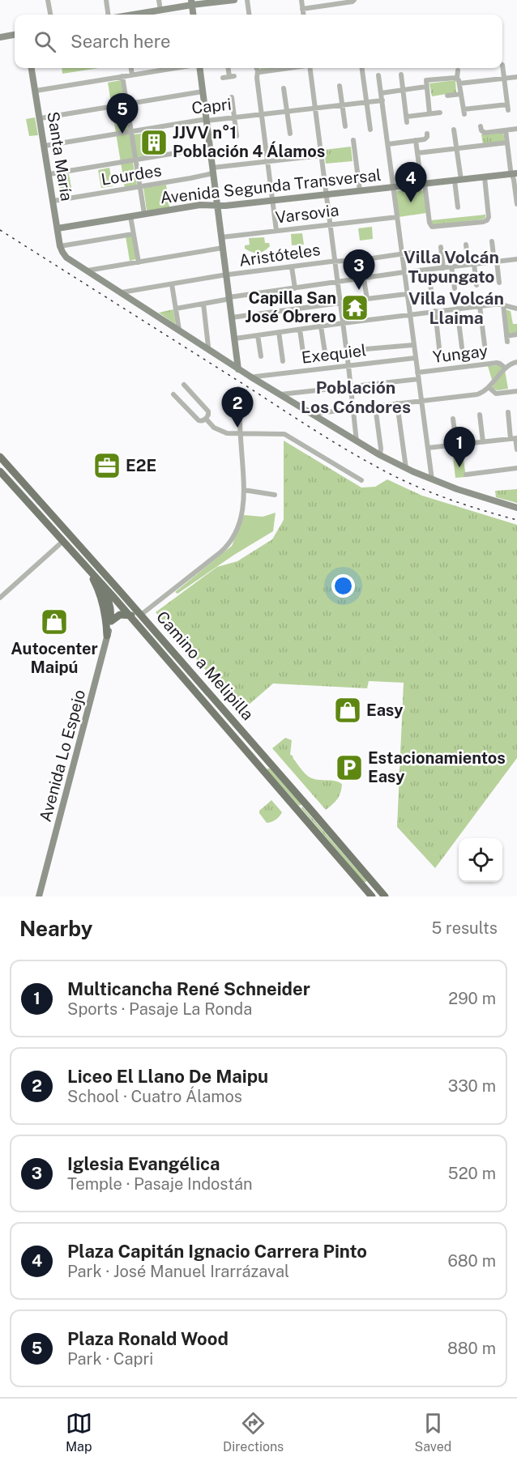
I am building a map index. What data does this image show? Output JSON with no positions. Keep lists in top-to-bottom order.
{
  "streets": {
    "main road": ["Camino a Melipilla"],
    "street": [
      "Capri",
      "Santa María",
      "Lourdes",
      "Avenida Segunda Transversal",
      "Varsovia",
      "Aristóteles",
      "Exequiel",
      "Yungay",
      "Avenida Lo Espejo"
    ]
  },
  "crossings": [
    ["Capri", "Santa María"],
    ["Santa María", "Lourdes"],
    ["Santa María", "Avenida Segunda Transversal"]
  ],
  "districts": ["Villa Volcán Tupungato", "Villa Volcán Llaima", "Población Los Cóndores"],
  "places": {
    "building": ["JJVV n°1 Población 4 Álamos"],
    "temple": ["Capilla San José Obrero"],
    "office": ["E2E"],
    "shop": ["Autocenter Maipú", "Easy"],
    "parking": ["Estacionamientos Easy"]
  },
  "page": {
    "search": "Search here",
    "pins": [
      "5",
      "4",
      "3",
      "2",
      "1"
    ],
    "heading": ["Nearby", "5 results"],
    "list": [
      {
        "mark": "1",
        "name": "Multicancha René Schneider",
        "note": "Sports · Pasaje La Ronda",
        "value": "290 m"
      },
      {
        "mark": "2",
        "name": "Liceo El Llano De Maipu",
        "note": "School · Cuatro Álamos",
        "value": "330 m"
      },
      {
        "mark": "3",
        "name": "Iglesia Evangélica",
        "note": "Temple · Pasaje Indostán",
        "value": "520 m"
      },
      {
        "mark": "4",
        "name": "Plaza Capitán Ignacio Carrera Pinto",
        "note": "Park · José Manuel Irarrázaval",
        "value": "680 m"
      },
      {
        "mark": "5",
        "name": "Plaza Ronald Wood",
        "note": "Park · Capri",
        "value": "880 m"
      }
    ],
    "nav": ["Map", "Directions", "Saved"]
  }
}
